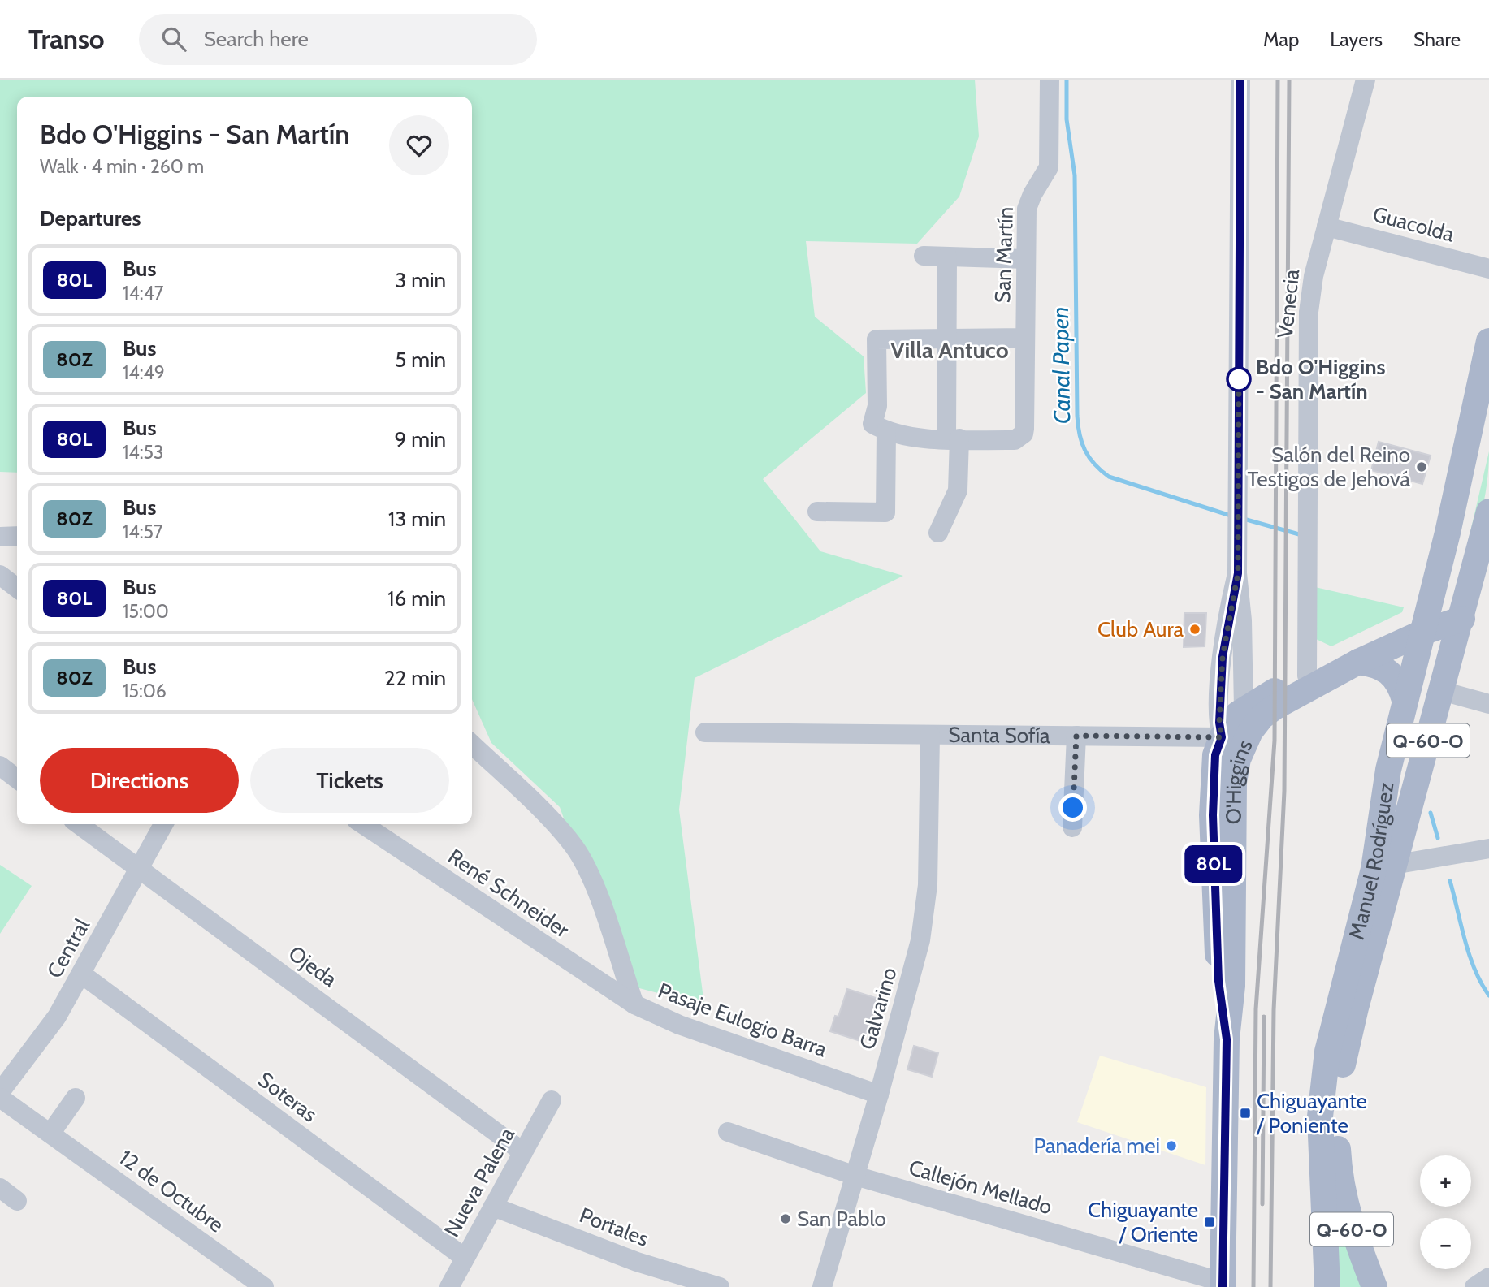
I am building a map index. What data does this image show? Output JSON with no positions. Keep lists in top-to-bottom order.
{
  "streets": {
    "main road": [
      "Santa Sofía",
      "Q-60-O",
      "O'Higgins",
      "Manuel Rodríguez"
    ],
    "street": [
      "Guacolda",
      "San Martín",
      "Venecia",
      "René Schneider",
      "Central",
      "Ojeda",
      "Galvarino",
      "Pasaje Eulogio Barra",
      "Soteras",
      "Nueva Palena",
      "Callejón Mellado",
      "12 de Octubre",
      "Portales"
    ]
  },
  "crossings": [
    ["Guacolda", "Venecia"],
    ["Venecia", "Santa Sofía"],
    ["Santa Sofía", "O'Higgins"],
    ["Santa Sofía", "Manuel Rodríguez"],
    ["Santa Sofía", "Galvarino"],
    ["O'Higgins", "Callejón Mellado"],
    ["René Schneider", "Pasaje Eulogio Barra"],
    ["Central", "Ojeda"],
    ["Central", "Soteras"],
    ["Ojeda", "Nueva Palena"],
    ["Galvarino", "Pasaje Eulogio Barra"],
    ["Galvarino", "Callejón Mellado"],
    ["Soteras", "Nueva Palena"],
    ["Nueva Palena", "Portales"]
  ],
  "districts": ["Villa Antuco"],
  "water": ["Canal Papen"],
  "places": {
    "other": [
      "Bdo O'Higgins - San Martín",
      "Salón del Reino Testigos de Jehová",
      "Club Aura",
      "Panadería mei",
      "San Pablo"
    ],
    "transit": ["Chiguayante / Poniente", "Chiguayante / Oriente"]
  },
  "lines": ["bus line 80L"],
  "page": {
    "header": "Transo",
    "search": "Search here",
    "nav": ["Map", "Layers", "Share"],
    "on_map": "80L",
    "heading": [
      ["Bdo O'Higgins - San Martín", "Walk · 4 min · 260 m"],
      "Departures"
    ],
    "list": [
      {
        "mark": "80L",
        "name": "Bus",
        "note": "14:47",
        "value": "3 min"
      },
      {
        "mark": "80Z",
        "name": "Bus",
        "note": "14:49",
        "value": "5 min"
      },
      {
        "mark": "80L",
        "name": "Bus",
        "note": "14:53",
        "value": "9 min"
      },
      {
        "mark": "80Z",
        "name": "Bus",
        "note": "14:57",
        "value": "13 min"
      },
      {
        "mark": "80L",
        "name": "Bus",
        "note": "15:00",
        "value": "16 min"
      },
      {
        "mark": "80Z",
        "name": "Bus",
        "note": "15:06",
        "value": "22 min"
      }
    ],
    "buttons": ["Directions", "Tickets"],
    "map_buttons": ["+", "−"]
  }
}
